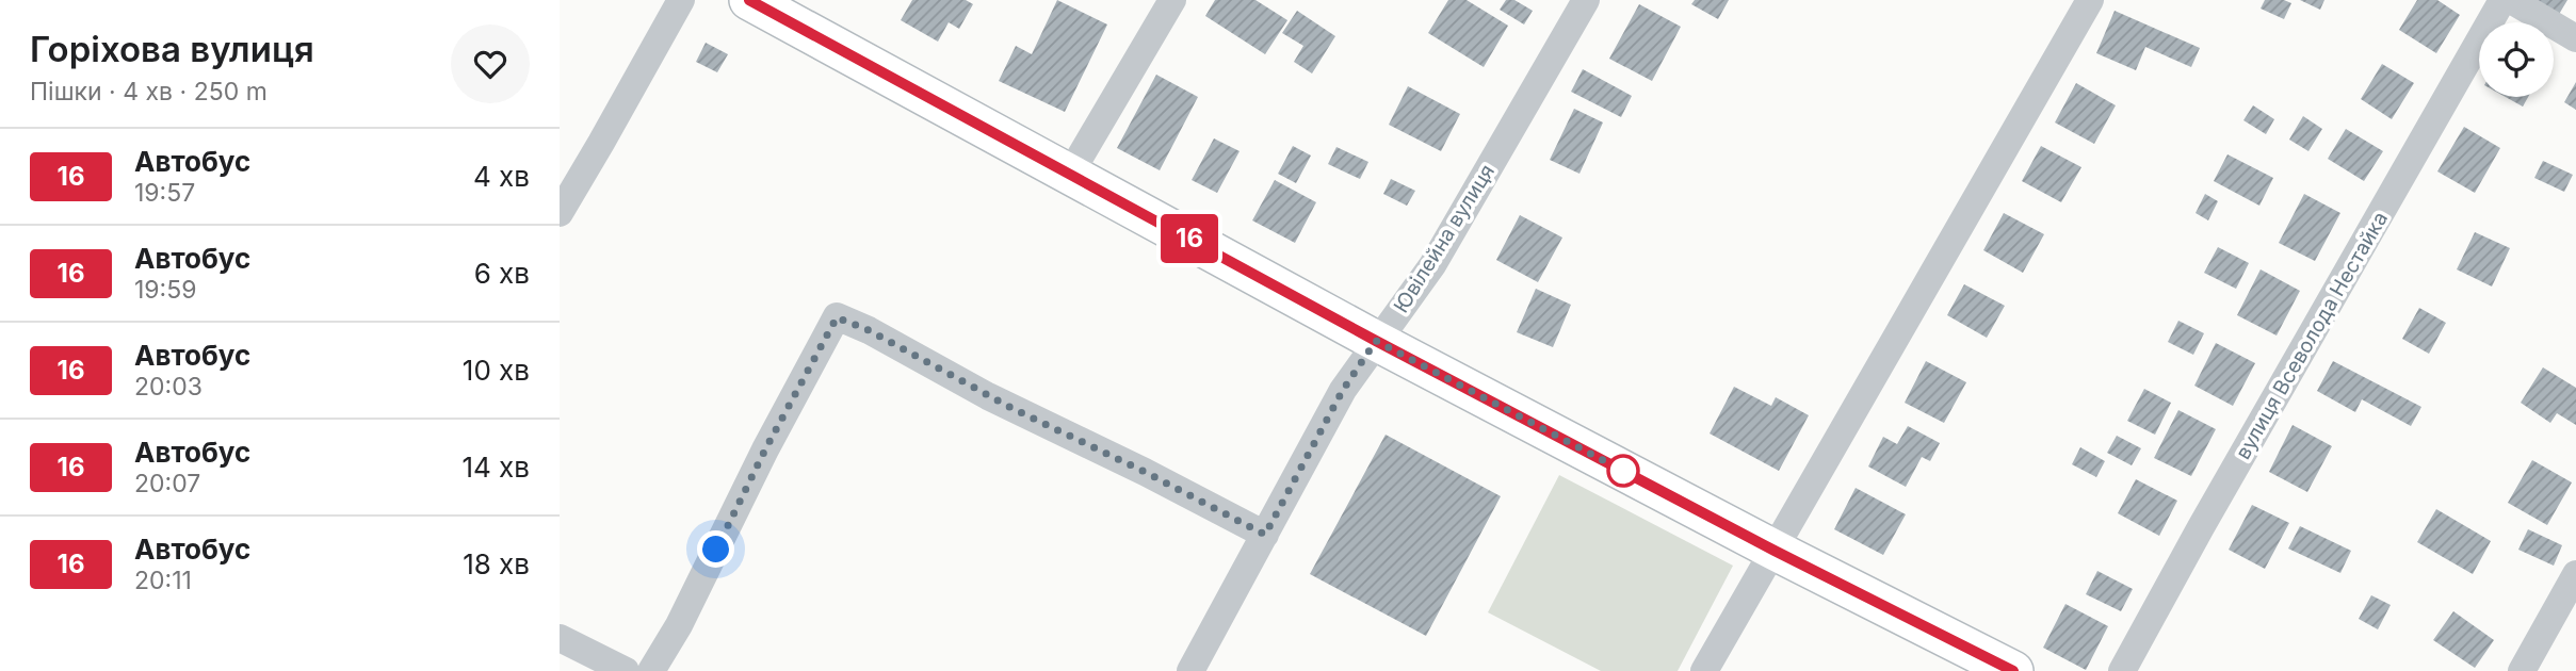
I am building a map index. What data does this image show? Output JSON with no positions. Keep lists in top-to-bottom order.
{
  "streets": {
    "street": ["Ювілейна вулиця", "вулиця Всеволода Нестайка"]
  },
  "lines": ["bus line 16"],
  "page": {
    "heading": ["Горіхова вулиця", "Пішки · 4 хв · 250 m"],
    "on_map": "16",
    "list": [
      {
        "mark": "16",
        "name": "Автобус",
        "note": "19:57",
        "value": "4 хв"
      },
      {
        "mark": "16",
        "name": "Автобус",
        "note": "19:59",
        "value": "6 хв"
      },
      {
        "mark": "16",
        "name": "Автобус",
        "note": "20:03",
        "value": "10 хв"
      },
      {
        "mark": "16",
        "name": "Автобус",
        "note": "20:07",
        "value": "14 хв"
      },
      {
        "mark": "16",
        "name": "Автобус",
        "note": "20:11",
        "value": "18 хв"
      }
    ]
  }
}
